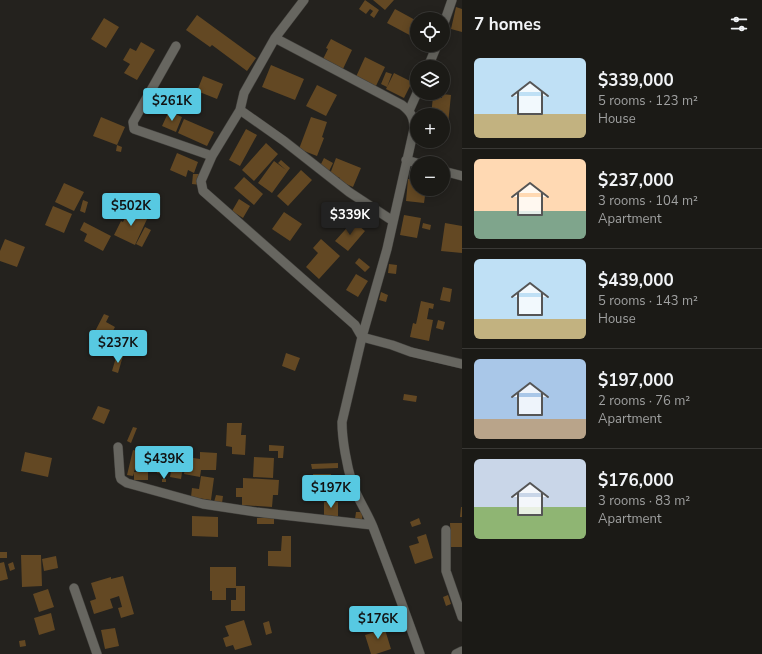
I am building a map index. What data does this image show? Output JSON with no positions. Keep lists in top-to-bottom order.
{
  "page": {
    "heading": "7 homes",
    "map_buttons": ["+", "−"],
    "list": [
      {
        "name": "$339,000",
        "note": "5 rooms · 123 m² · House"
      },
      {
        "name": "$237,000",
        "note": "3 rooms · 104 m² · Apartment"
      },
      {
        "name": "$439,000",
        "note": "5 rooms · 143 m² · House"
      },
      {
        "name": "$197,000",
        "note": "2 rooms · 76 m² · Apartment"
      },
      {
        "name": "$176,000",
        "note": "3 rooms · 83 m² · Apartment"
      }
    ],
    "price": [
      "$261K",
      "$502K",
      "$339K",
      "$237K",
      "$439K",
      "$197K",
      "$176K"
    ]
  }
}
